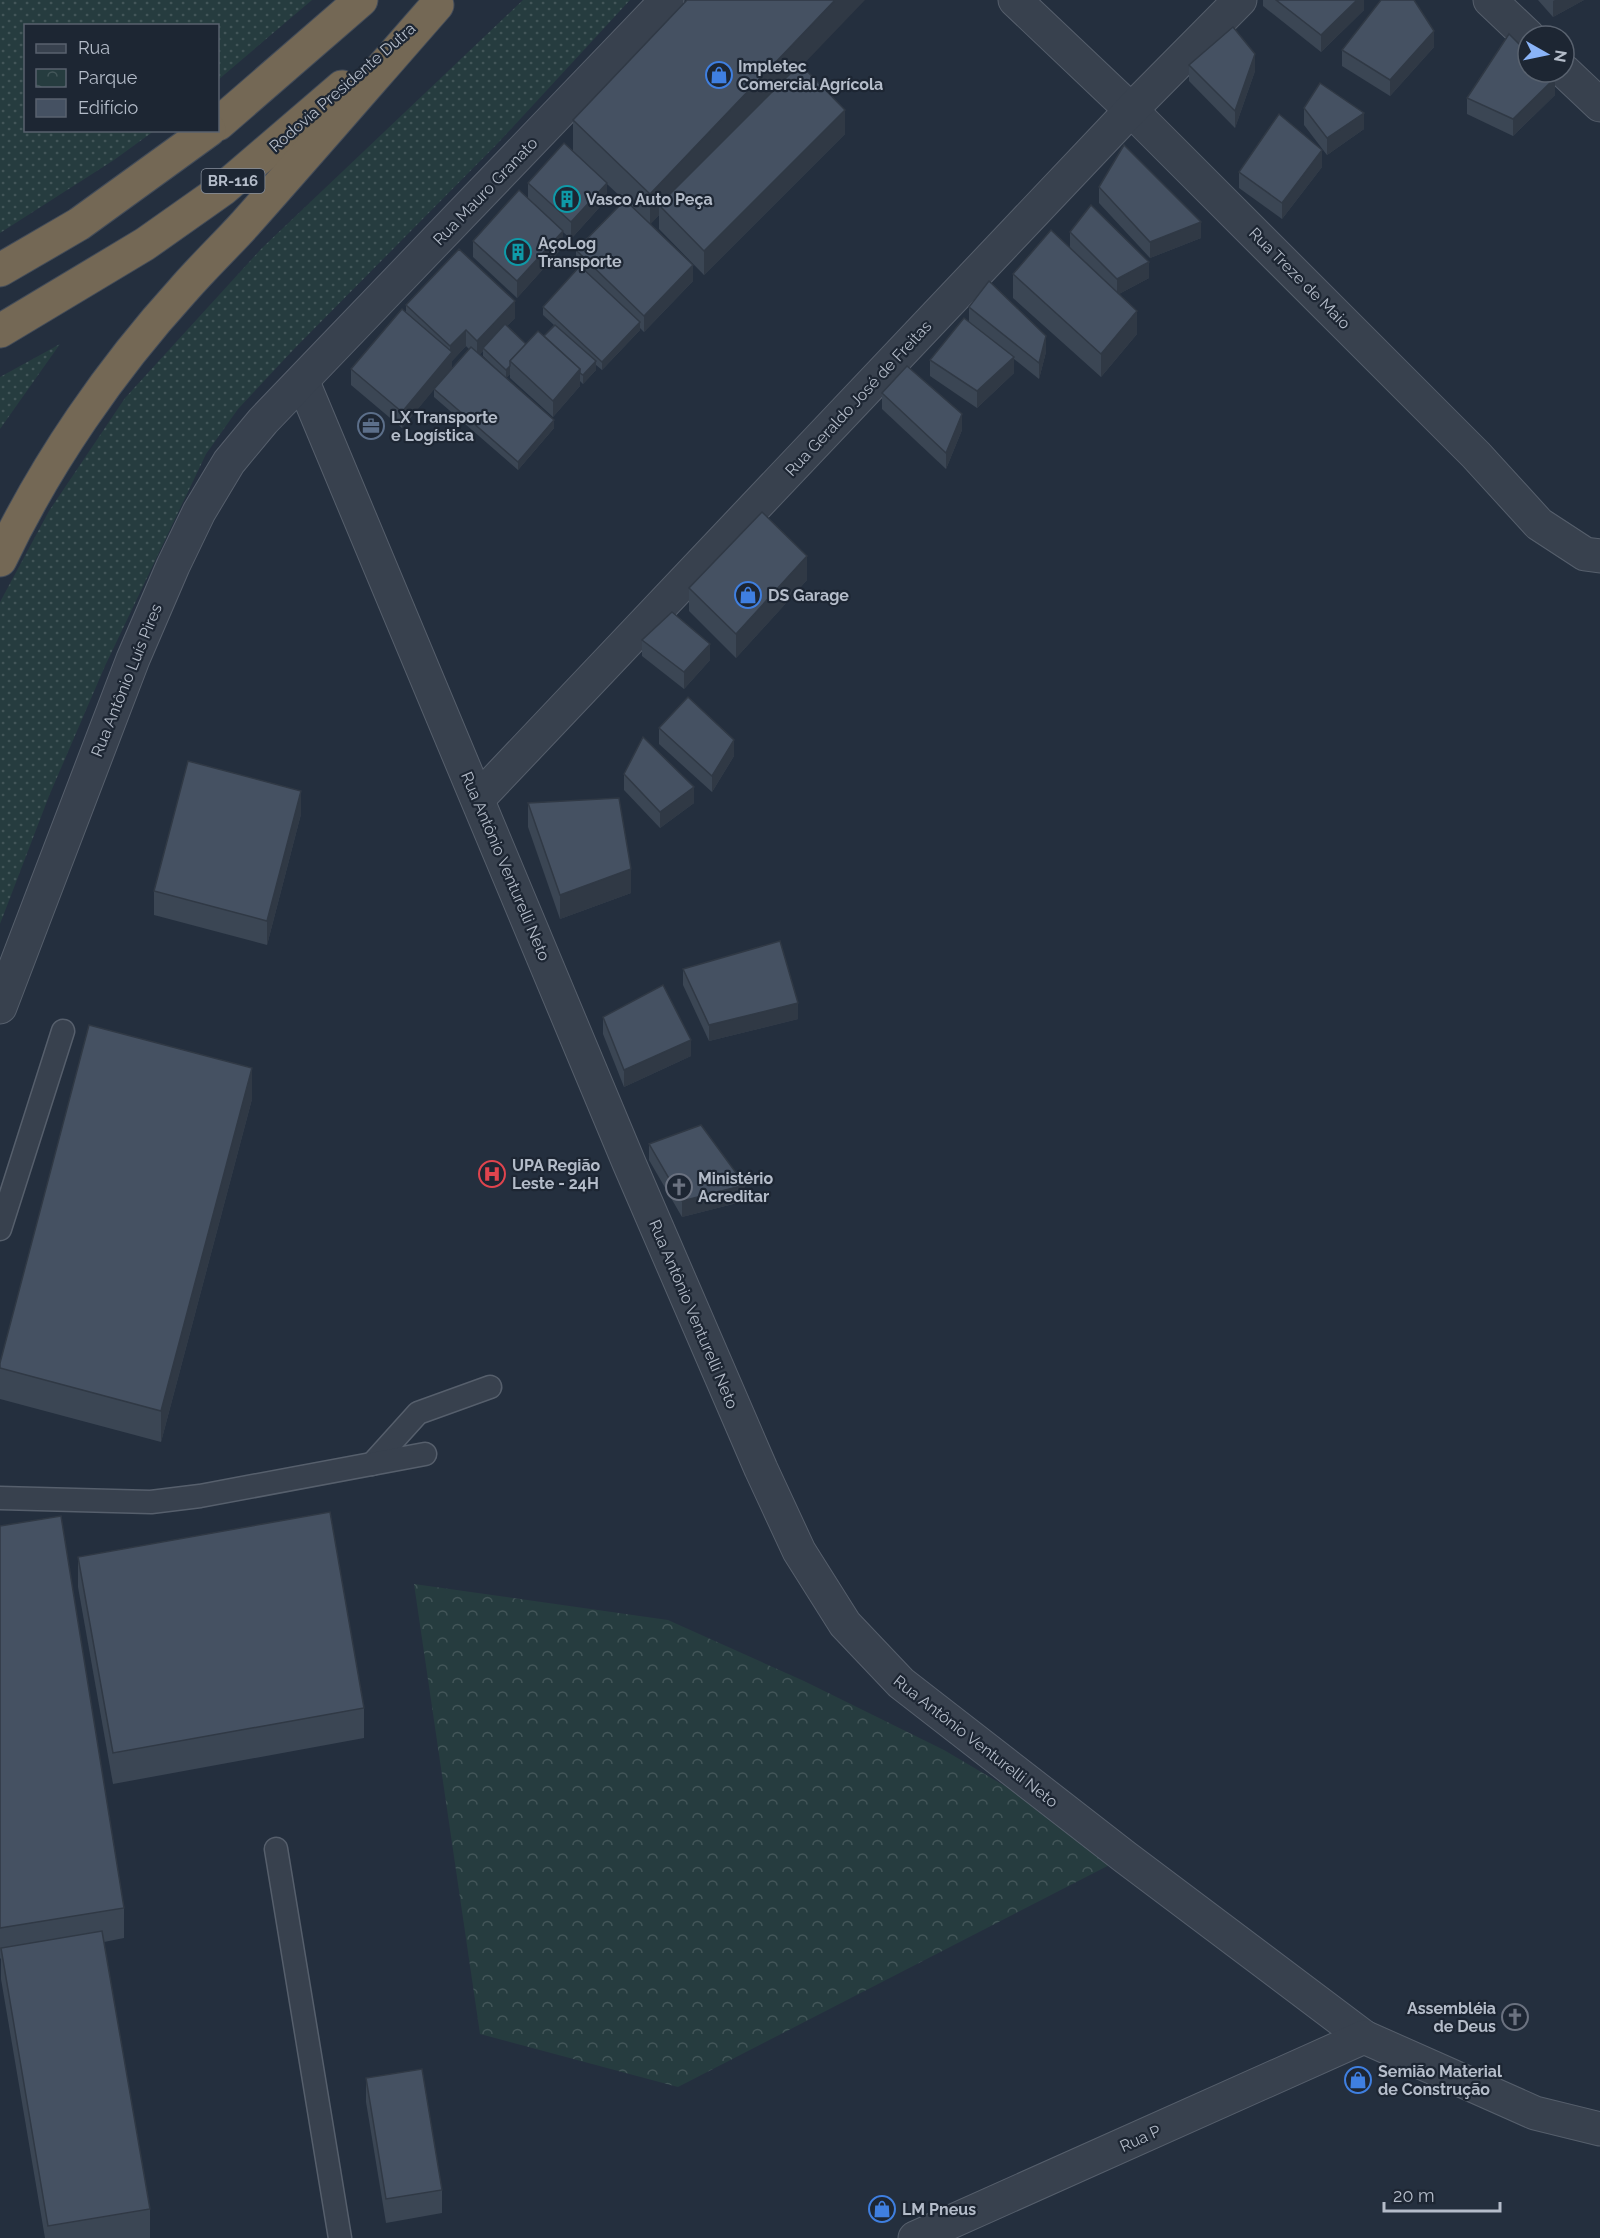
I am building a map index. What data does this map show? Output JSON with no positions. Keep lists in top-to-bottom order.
{
  "streets": {
    "highway": ["Rodovia Presidente Dutra", "BR-116"],
    "street": [
      "Rua Mauro Granato",
      "Rua Treze de Maio",
      "Rua Geraldo José de Freitas",
      "Rua Antônio Luís Pires",
      "Rua Antônio Venturelli Neto",
      "Rua P"
    ]
  },
  "crossings": [
    ["Rua Mauro Granato", "Rua Antônio Luís Pires"],
    ["Rua Mauro Granato", "Rua Antônio Venturelli Neto"],
    ["Rua Treze de Maio", "Rua Geraldo José de Freitas"],
    ["Rua Geraldo José de Freitas", "Rua Antônio Venturelli Neto"],
    ["Rua Antônio Luís Pires", "Rua Antônio Venturelli Neto"],
    ["Rua Antônio Venturelli Neto", "Rua P"]
  ],
  "places": {
    "shop": [
      "Impletec Comercial Agrícola",
      "DS Garage",
      "Semião Material de Construção",
      "LM Pneus"
    ],
    "building": ["Vasco Auto Peça", "AçoLog Transporte"],
    "office": ["LX Transporte e Logística"],
    "hospital": ["UPA Região Leste - 24H"],
    "church": ["Ministério Acreditar", "Assembléia de Deus"]
  },
  "legend": ["Rua", "Parque", "Edifício"],
  "scale_bar": "20 m",
  "north": "right"
}
